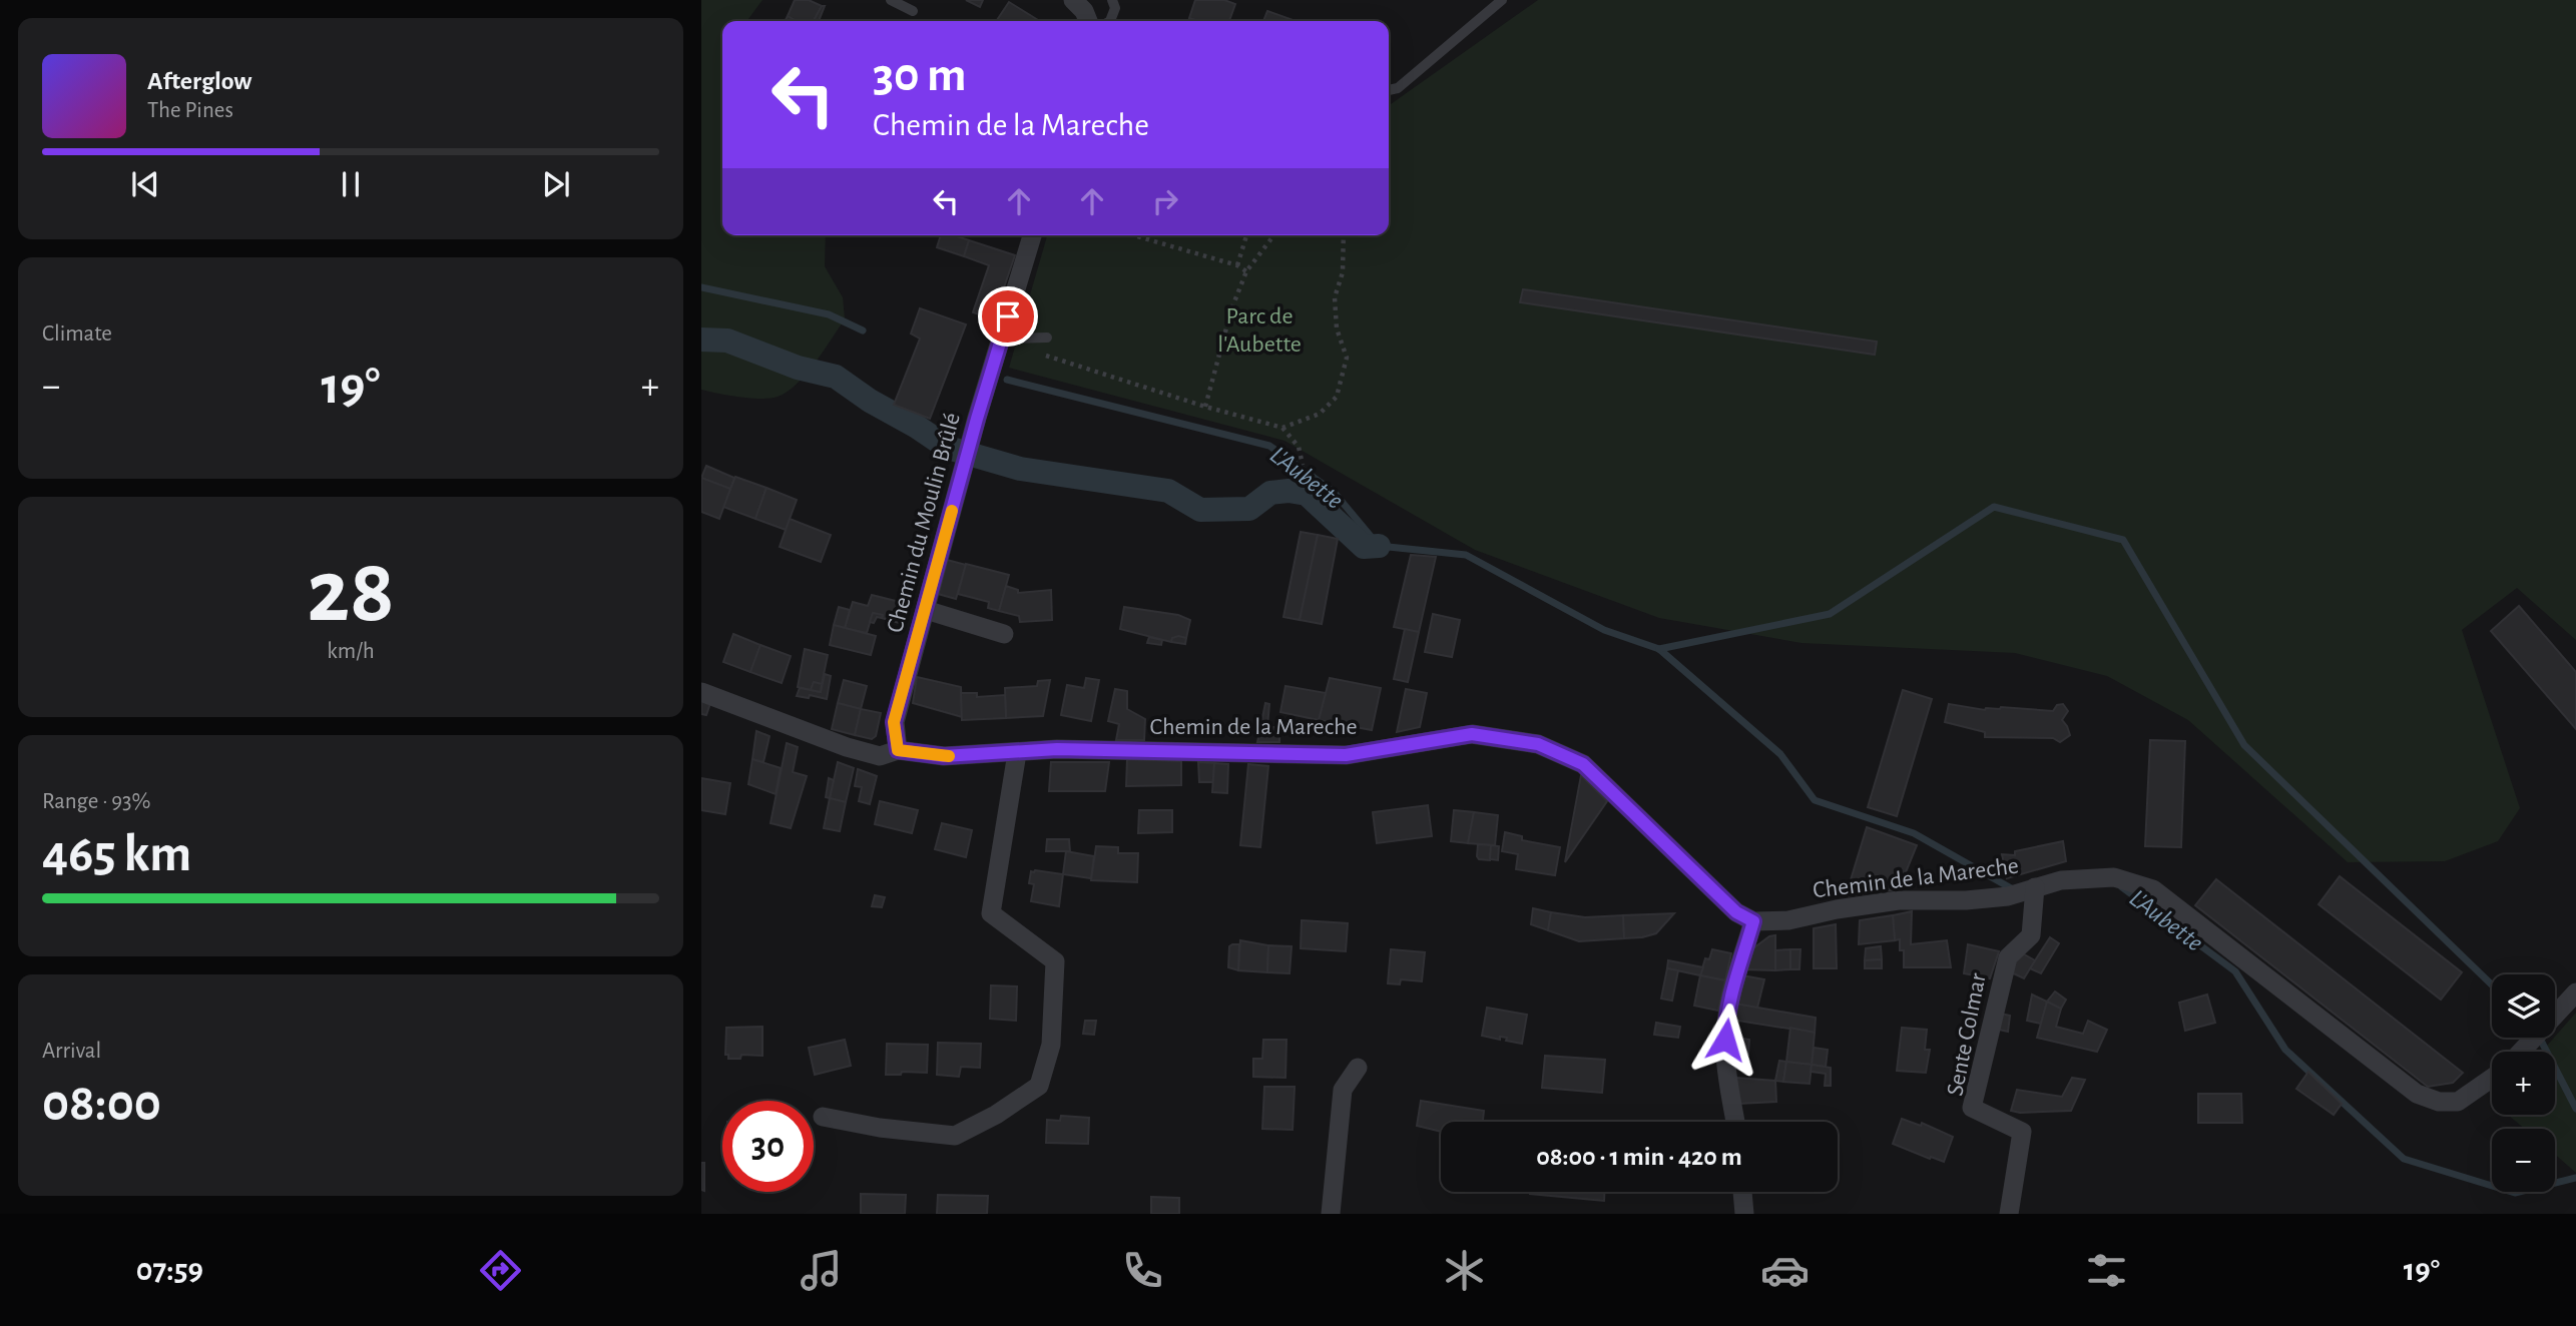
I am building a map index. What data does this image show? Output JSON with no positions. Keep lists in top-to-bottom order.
{
  "streets": {
    "street": ["Chemin du Moulin Brûlé", "Chemin de la Mareche", "Sente Colmar"]
  },
  "crossings": [
    ["Chemin du Moulin Brûlé", "Chemin de la Mareche"],
    ["Chemin de la Mareche", "Sente Colmar"]
  ],
  "water": ["L'Aubette"],
  "parks": ["Parc de l'Aubette"],
  "page": {
    "turn": ["30 m", "Chemin de la Mareche"],
    "song": ["Afterglow", "The Pines"],
    "tile": [
      "Climate",
      ["28", "km/h"],
      ["Range · 93%", "465 km"],
      ["Arrival", "08:00"]
    ],
    "heat": ["−", "19°", "+"],
    "map_buttons": ["+", "−"],
    "limit": "30",
    "trip": "08:00 · 1 min · 420 m",
    "tabs": ["07:59", "19°"]
  }
}
